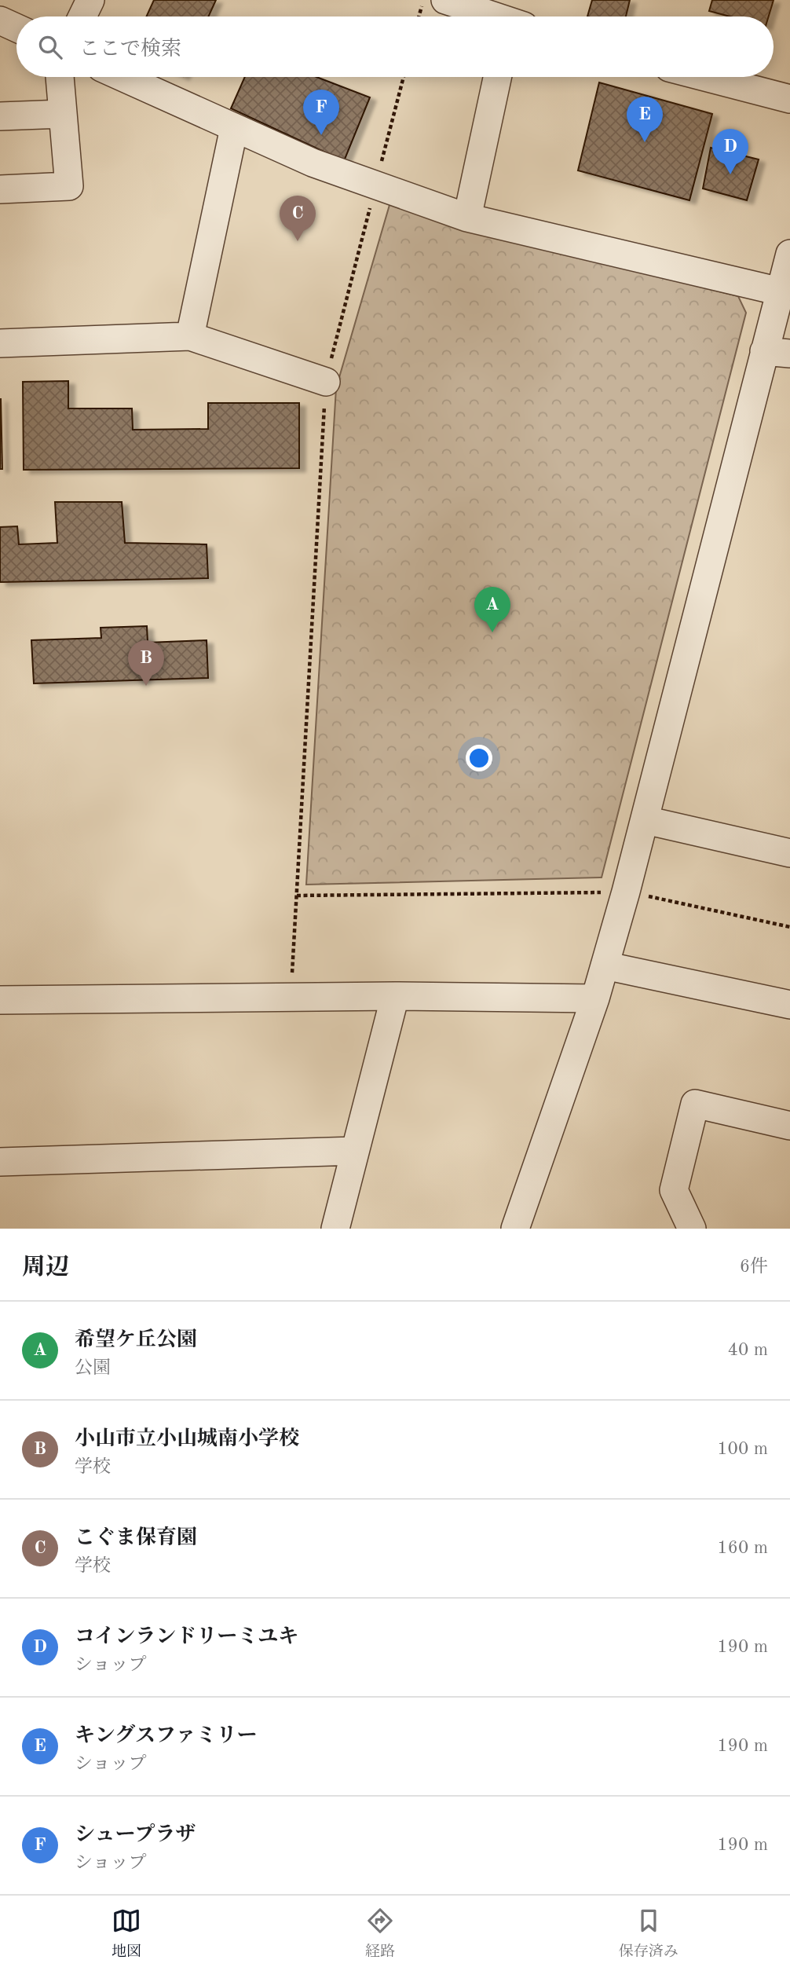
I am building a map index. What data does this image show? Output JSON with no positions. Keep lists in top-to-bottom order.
{
  "page": {
    "search": "ここで検索",
    "pins": [
      "F",
      "E",
      "D",
      "C",
      "A",
      "B"
    ],
    "heading": ["周辺", "6件"],
    "list": [
      {
        "mark": "A",
        "name": "希望ケ丘公園",
        "note": "公園",
        "value": "40 m"
      },
      {
        "mark": "B",
        "name": "小山市立小山城南小学校",
        "note": "学校",
        "value": "100 m"
      },
      {
        "mark": "C",
        "name": "こぐま保育園",
        "note": "学校",
        "value": "160 m"
      },
      {
        "mark": "D",
        "name": "コインランドリーミユキ",
        "note": "ショップ",
        "value": "190 m"
      },
      {
        "mark": "E",
        "name": "キングスファミリー",
        "note": "ショップ",
        "value": "190 m"
      },
      {
        "mark": "F",
        "name": "シュープラザ",
        "note": "ショップ",
        "value": "190 m"
      }
    ],
    "nav": ["地図", "経路", "保存済み"]
  }
}
